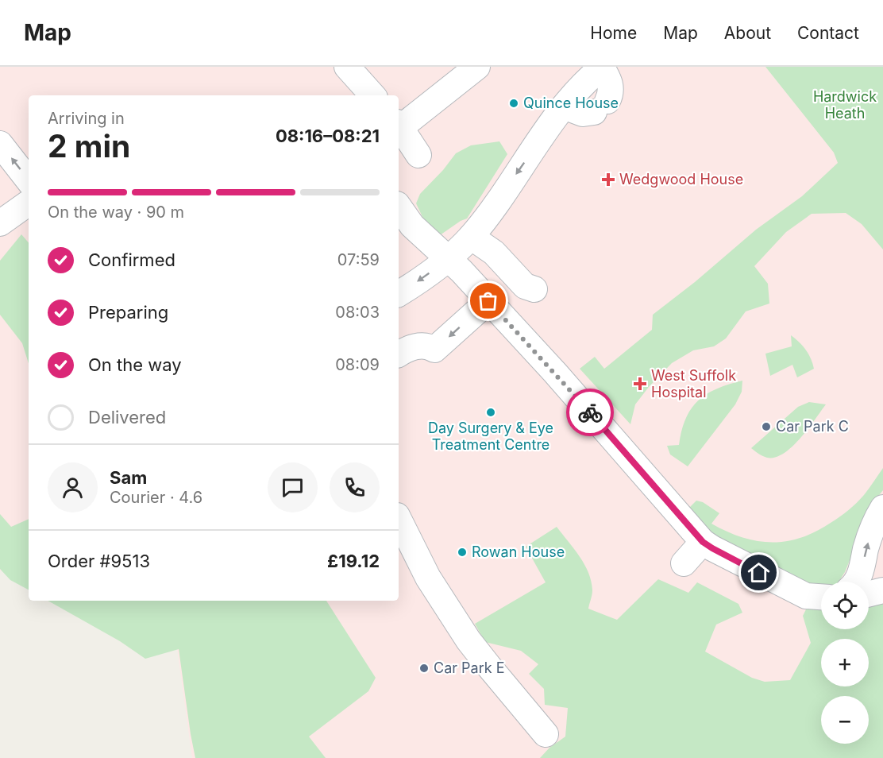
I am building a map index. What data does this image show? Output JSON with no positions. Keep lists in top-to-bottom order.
{
  "parks": ["Hardwick Heath"],
  "places": {
    "other": [
      "Quince House",
      "Day Surgery & Eye Treatment Centre",
      "Car Park C",
      "Rowan House",
      "Car Park E"
    ],
    "health": ["Wedgwood House", "West Suffolk Hospital"]
  },
  "page": {
    "header": "Map",
    "nav": [
      "Home",
      "Map",
      "About",
      "Contact"
    ],
    "heading": ["2 min", "Arriving in", "08:16–08:21"],
    "panel": [
      "Sam",
      "Courier · 4.6",
      "Order #9513",
      "£19.12"
    ],
    "bar": "On the way · 90 m",
    "list": [
      ["Confirmed", "07:59"],
      ["Preparing", "08:03"],
      ["On the way", "08:09"],
      "Delivered"
    ],
    "map_buttons": ["+", "−"]
  }
}
